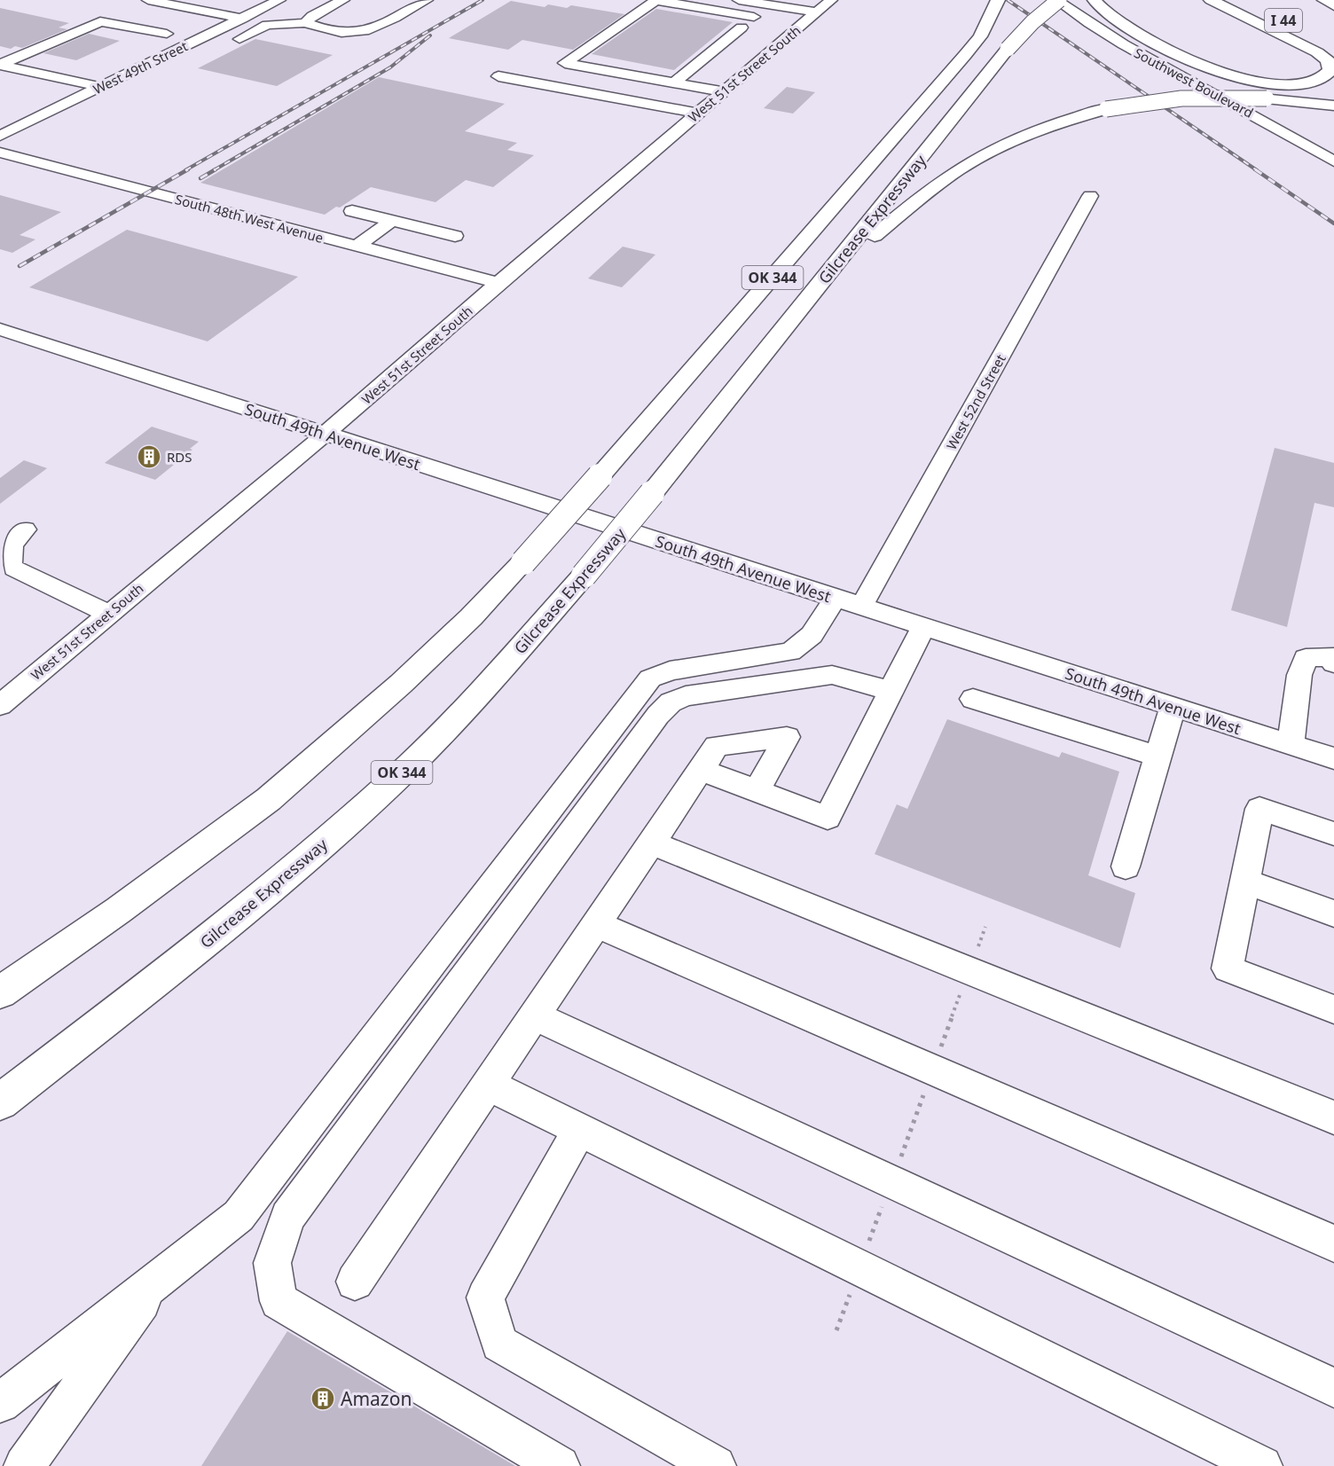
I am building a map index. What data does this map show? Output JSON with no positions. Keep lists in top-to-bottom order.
{
  "streets": {
    "highway": ["I 44", "Gilcrease Expressway", "OK 344"],
    "street": [
      "West 49th Street",
      "West 51st Street South",
      "Southwest Boulevard",
      "South 48th West Avenue",
      "West 52nd Street",
      "South 49th Avenue West"
    ]
  },
  "crossings": [
    ["West 51st Street South", "South 48th West Avenue"],
    ["West 51st Street South", "South 49th Avenue West"],
    ["Southwest Boulevard", "Gilcrease Expressway"],
    ["West 52nd Street", "South 49th Avenue West"]
  ],
  "places": {
    "building": ["RDS", "Amazon"]
  }
}
